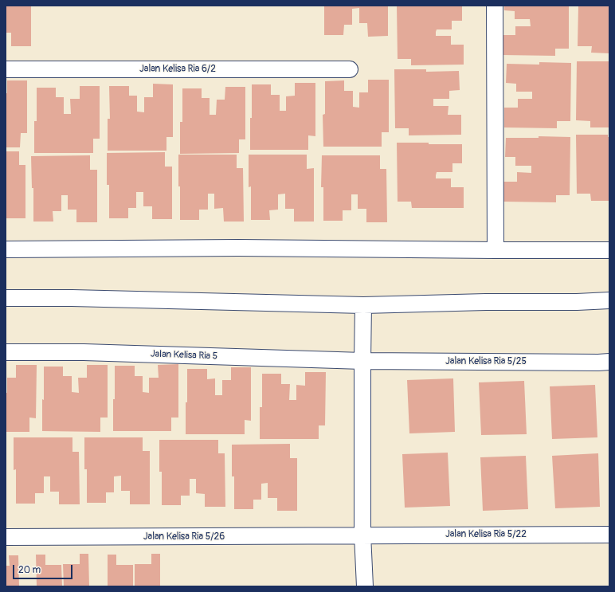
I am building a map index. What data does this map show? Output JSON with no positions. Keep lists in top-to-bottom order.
{
  "streets": {
    "street": [
      "Jalan Kelisa Ria 6/2",
      "Jalan Kelisa Ria 5",
      "Jalan Kelisa Ria 5/25",
      "Jalan Kelisa Ria 5/22",
      "Jalan Kelisa Ria 5/26"
    ]
  },
  "crossings": [
    ["Jalan Kelisa Ria 5", "Jalan Kelisa Ria 5/25"],
    ["Jalan Kelisa Ria 5/22", "Jalan Kelisa Ria 5/26"]
  ],
  "scale_bar": "20 m"
}
